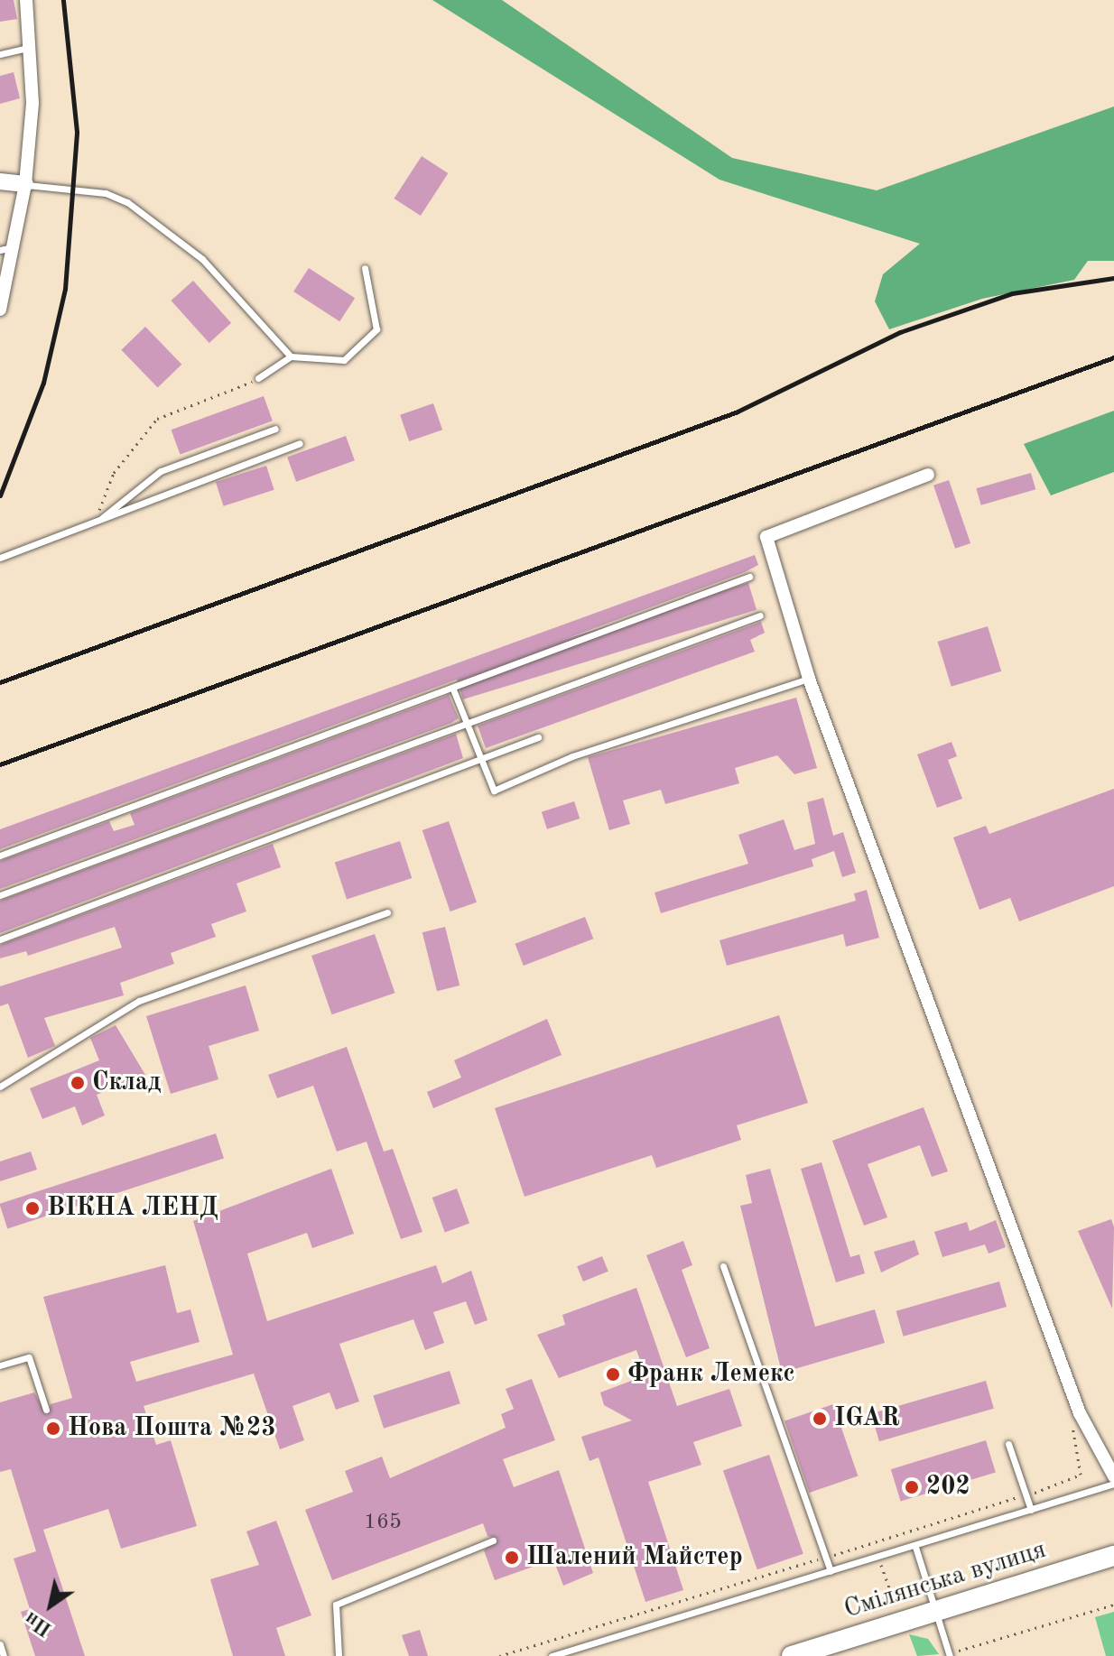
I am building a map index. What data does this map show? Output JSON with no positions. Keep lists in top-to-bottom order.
{
  "streets": {
    "main road": ["Смілянська вулиця"]
  },
  "places": [
    "Склад",
    "ВІКНА ЛЕНД",
    "Франк Лемекс",
    "IGAR",
    "Нова Пошта №23",
    "202",
    "Шалений Майстер"
  ],
  "house_numbers": ["165"],
  "north": "bottom left"
}
